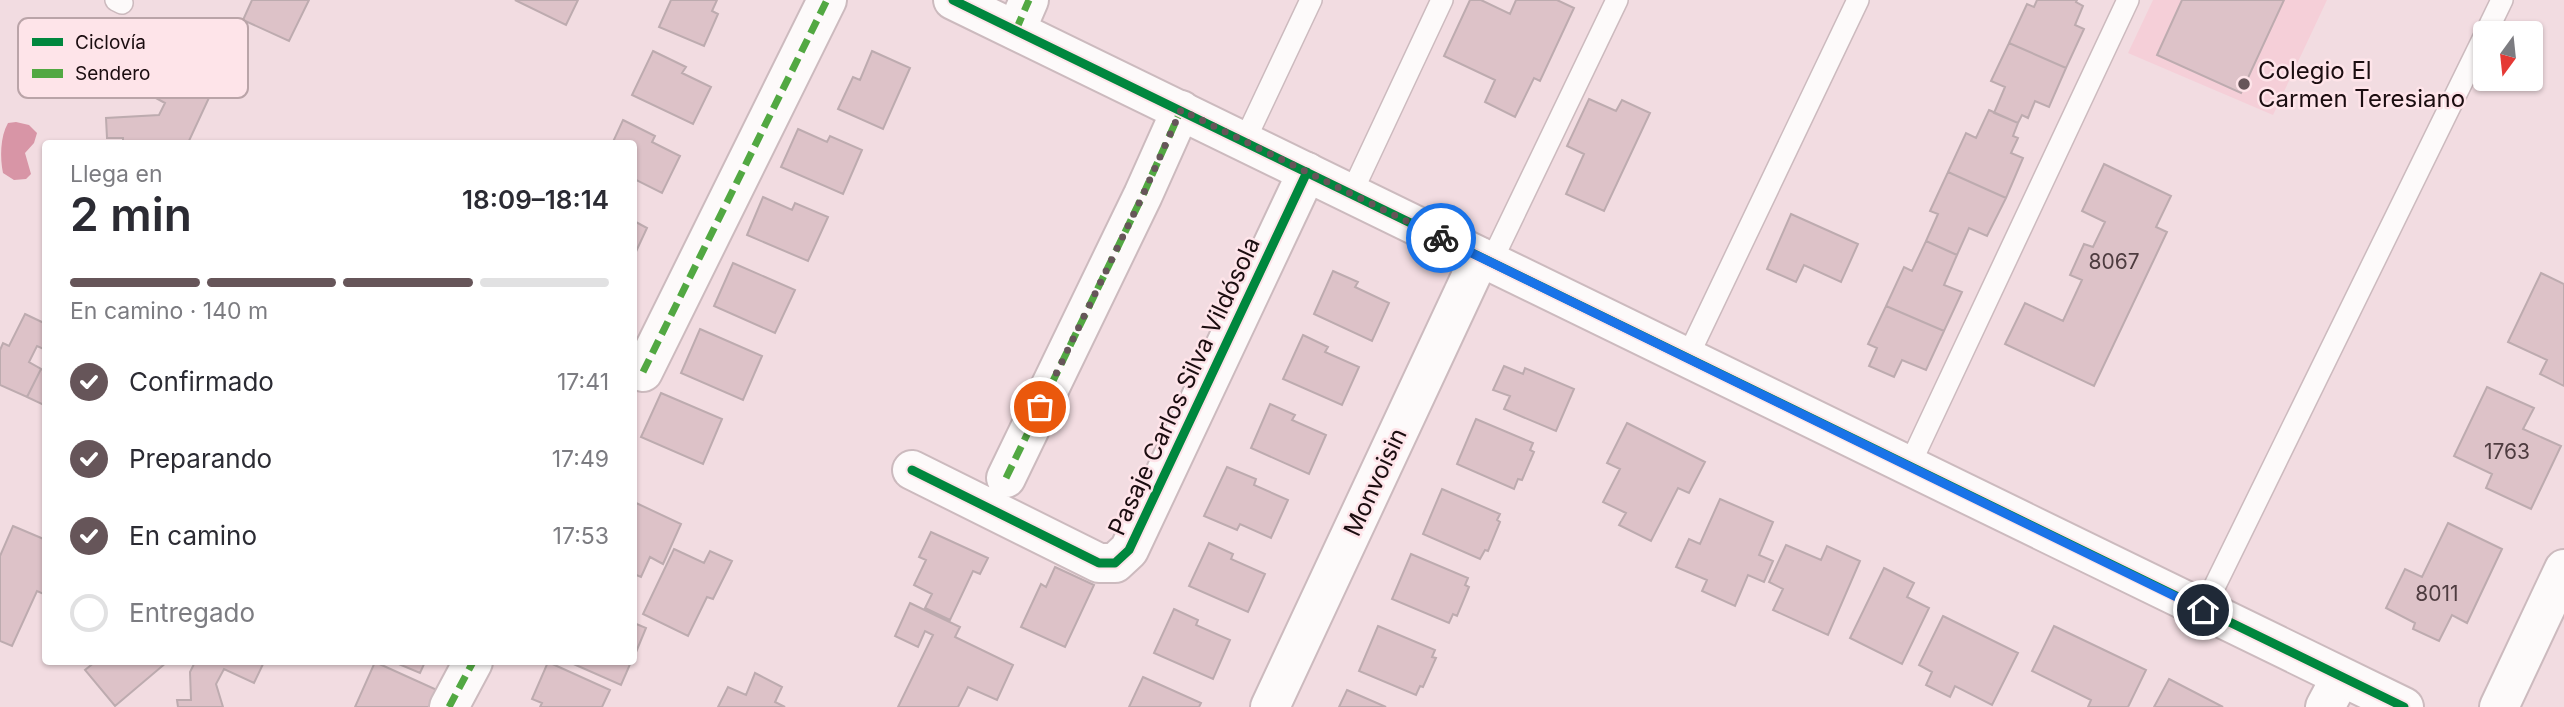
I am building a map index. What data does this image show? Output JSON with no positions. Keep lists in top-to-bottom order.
{
  "streets": {
    "street": ["Pasaje Carlos Silva Vildósola", "Monvoisin"]
  },
  "places": ["Colegio El Carmen Teresiano"],
  "house_numbers": ["8067", "1763", "8011"],
  "legend": ["Ciclovía", "Sendero"],
  "north": "bottom",
  "page": {
    "heading": ["2 min", "Llega en", "18:09–18:14"],
    "bar": "En camino · 140 m",
    "list": [
      ["Confirmado", "17:41"],
      ["Preparando", "17:49"],
      ["En camino", "17:53"],
      "Entregado"
    ]
  }
}
